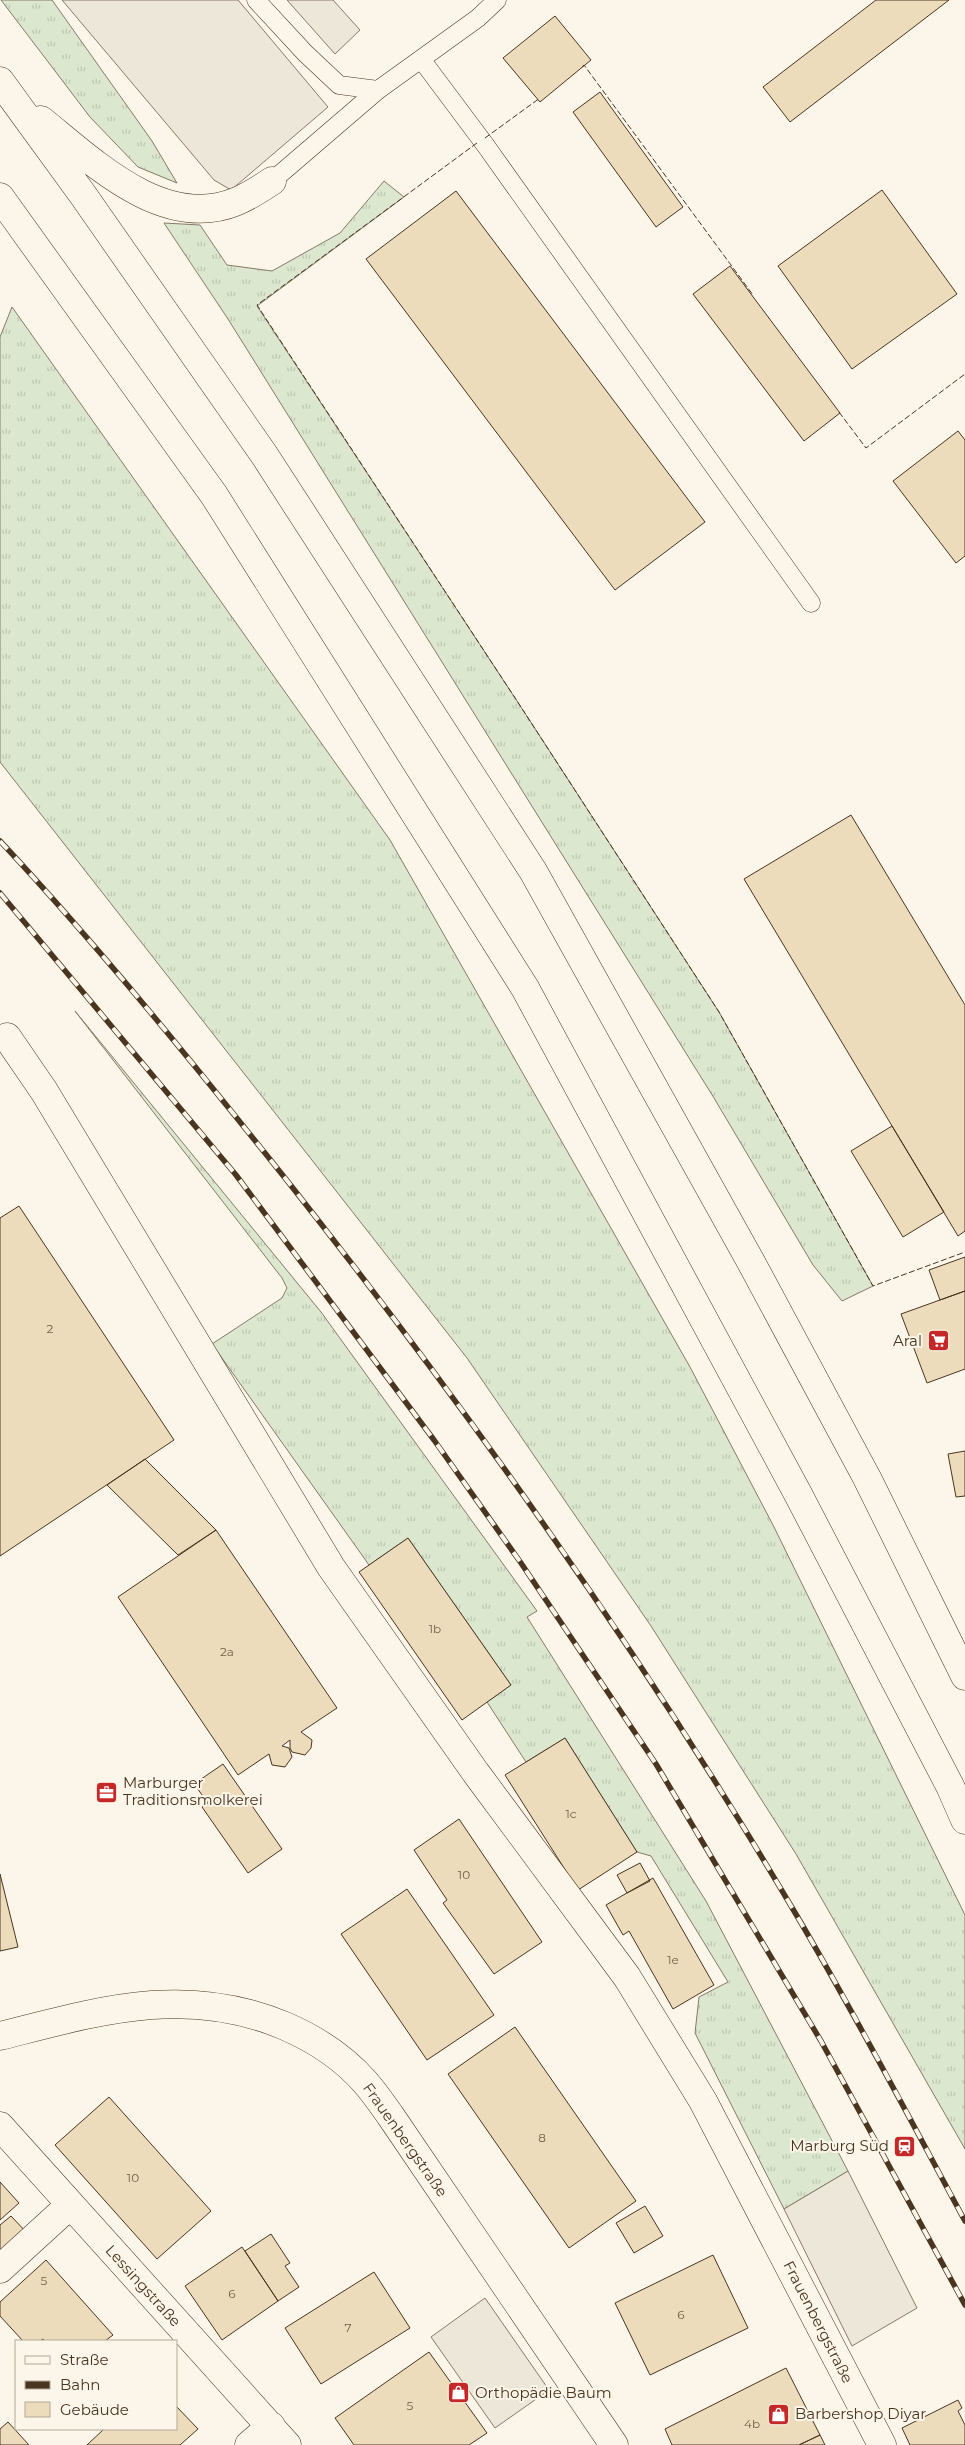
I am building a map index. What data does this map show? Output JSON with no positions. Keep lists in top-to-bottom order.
{
  "streets": {
    "main road": ["Frauenbergstraße", "Lessingstraße"]
  },
  "places": {
    "supermarket": ["Aral"],
    "office": ["Marburger Traditionsmolkerei"],
    "station": ["Marburg Süd"],
    "shop": ["Orthopädie Baum", "Barbershop Diyar"]
  },
  "house_numbers": [
    "2",
    "1b",
    "2a",
    "1c",
    "10",
    "1e",
    "8",
    "10",
    "5",
    "6",
    "6",
    "7",
    "5",
    "4b"
  ],
  "legend": ["Straße", "Bahn", "Gebäude"]
}
